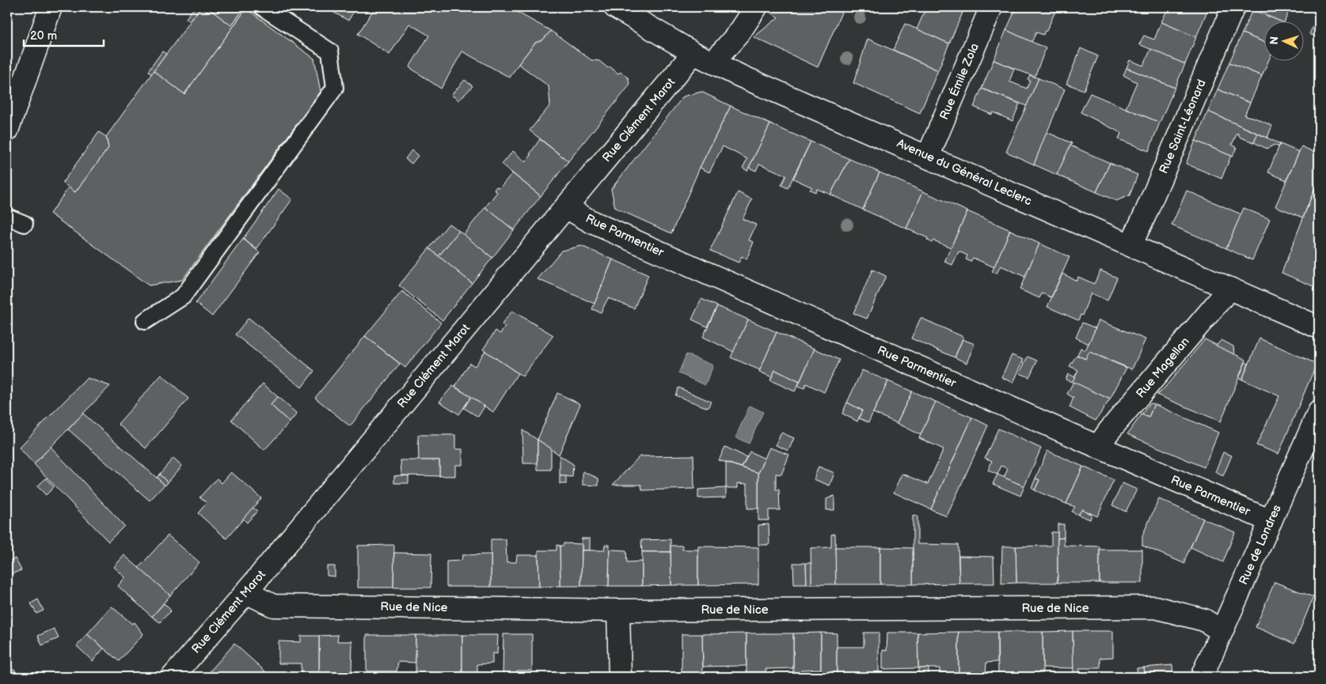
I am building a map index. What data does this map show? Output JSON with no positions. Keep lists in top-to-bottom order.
{
  "streets": {
    "street": [
      "Rue Émile Zola",
      "Rue Clément Marot",
      "Rue Saint-Léonard",
      "Avenue du Général Leclerc",
      "Rue Parmentier",
      "Rue Magellan",
      "Rue de Londres",
      "Rue de Nice"
    ]
  },
  "crossings": [
    ["Rue Émile Zola", "Avenue du Général Leclerc"],
    ["Rue Clément Marot", "Avenue du Général Leclerc"],
    ["Rue Clément Marot", "Rue Parmentier"],
    ["Rue Clément Marot", "Rue de Nice"],
    ["Rue Saint-Léonard", "Avenue du Général Leclerc"],
    ["Avenue du Général Leclerc", "Rue Magellan"],
    ["Rue Parmentier", "Rue Magellan"],
    ["Rue Parmentier", "Rue de Londres"],
    ["Rue de Londres", "Rue de Nice"]
  ],
  "scale_bar": "20 m",
  "north": "left"
}
